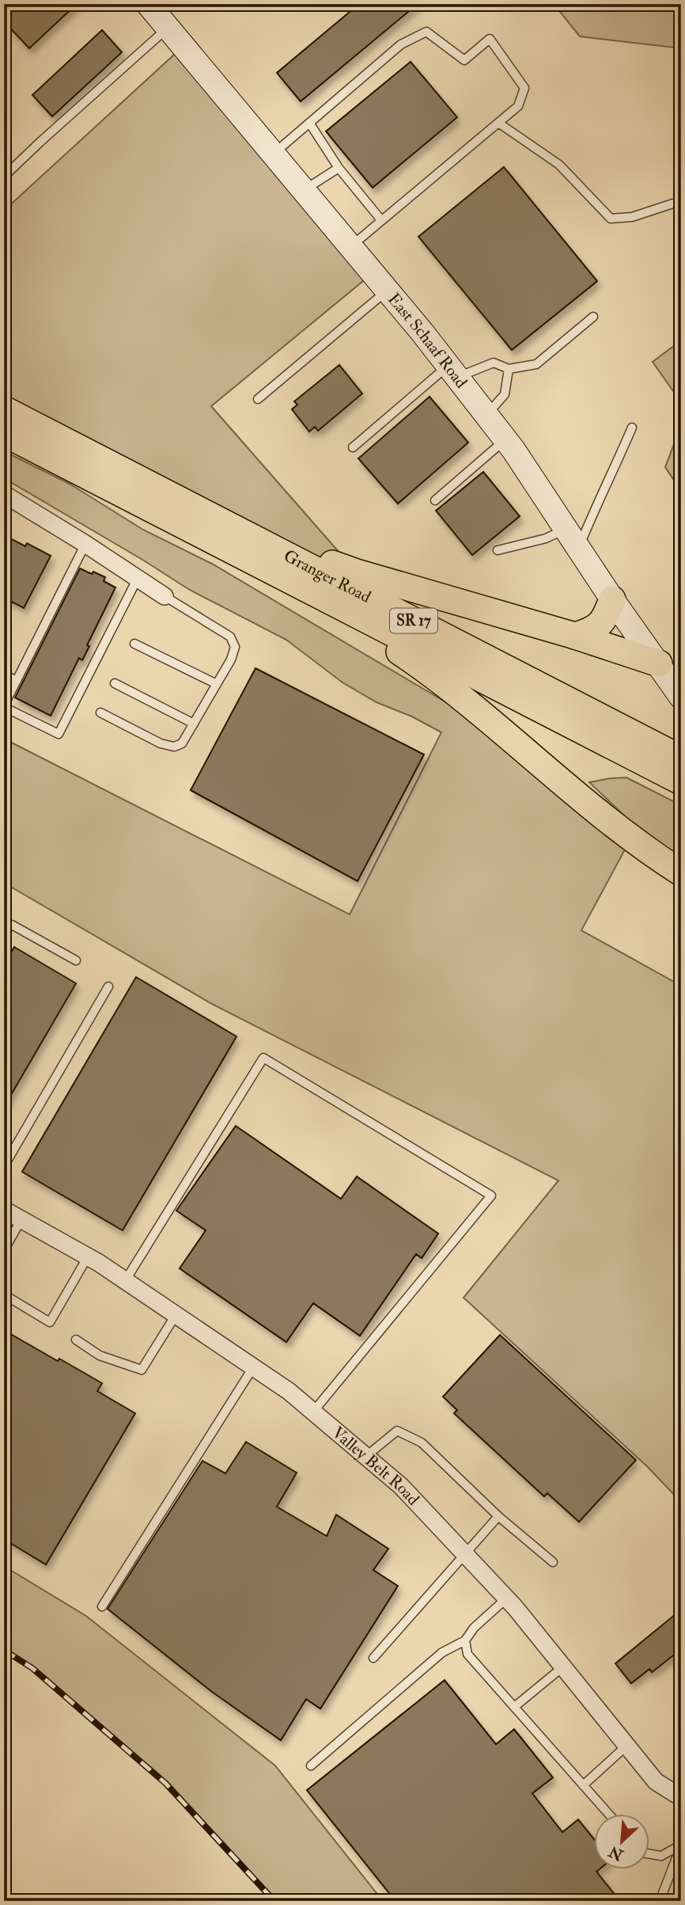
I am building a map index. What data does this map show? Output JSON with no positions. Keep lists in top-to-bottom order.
{
  "streets": {
    "main road": ["Granger Road", "SR 17"],
    "street": ["East Schaaf Road", "Valley Belt Road"]
  },
  "north": "bottom left"
}
